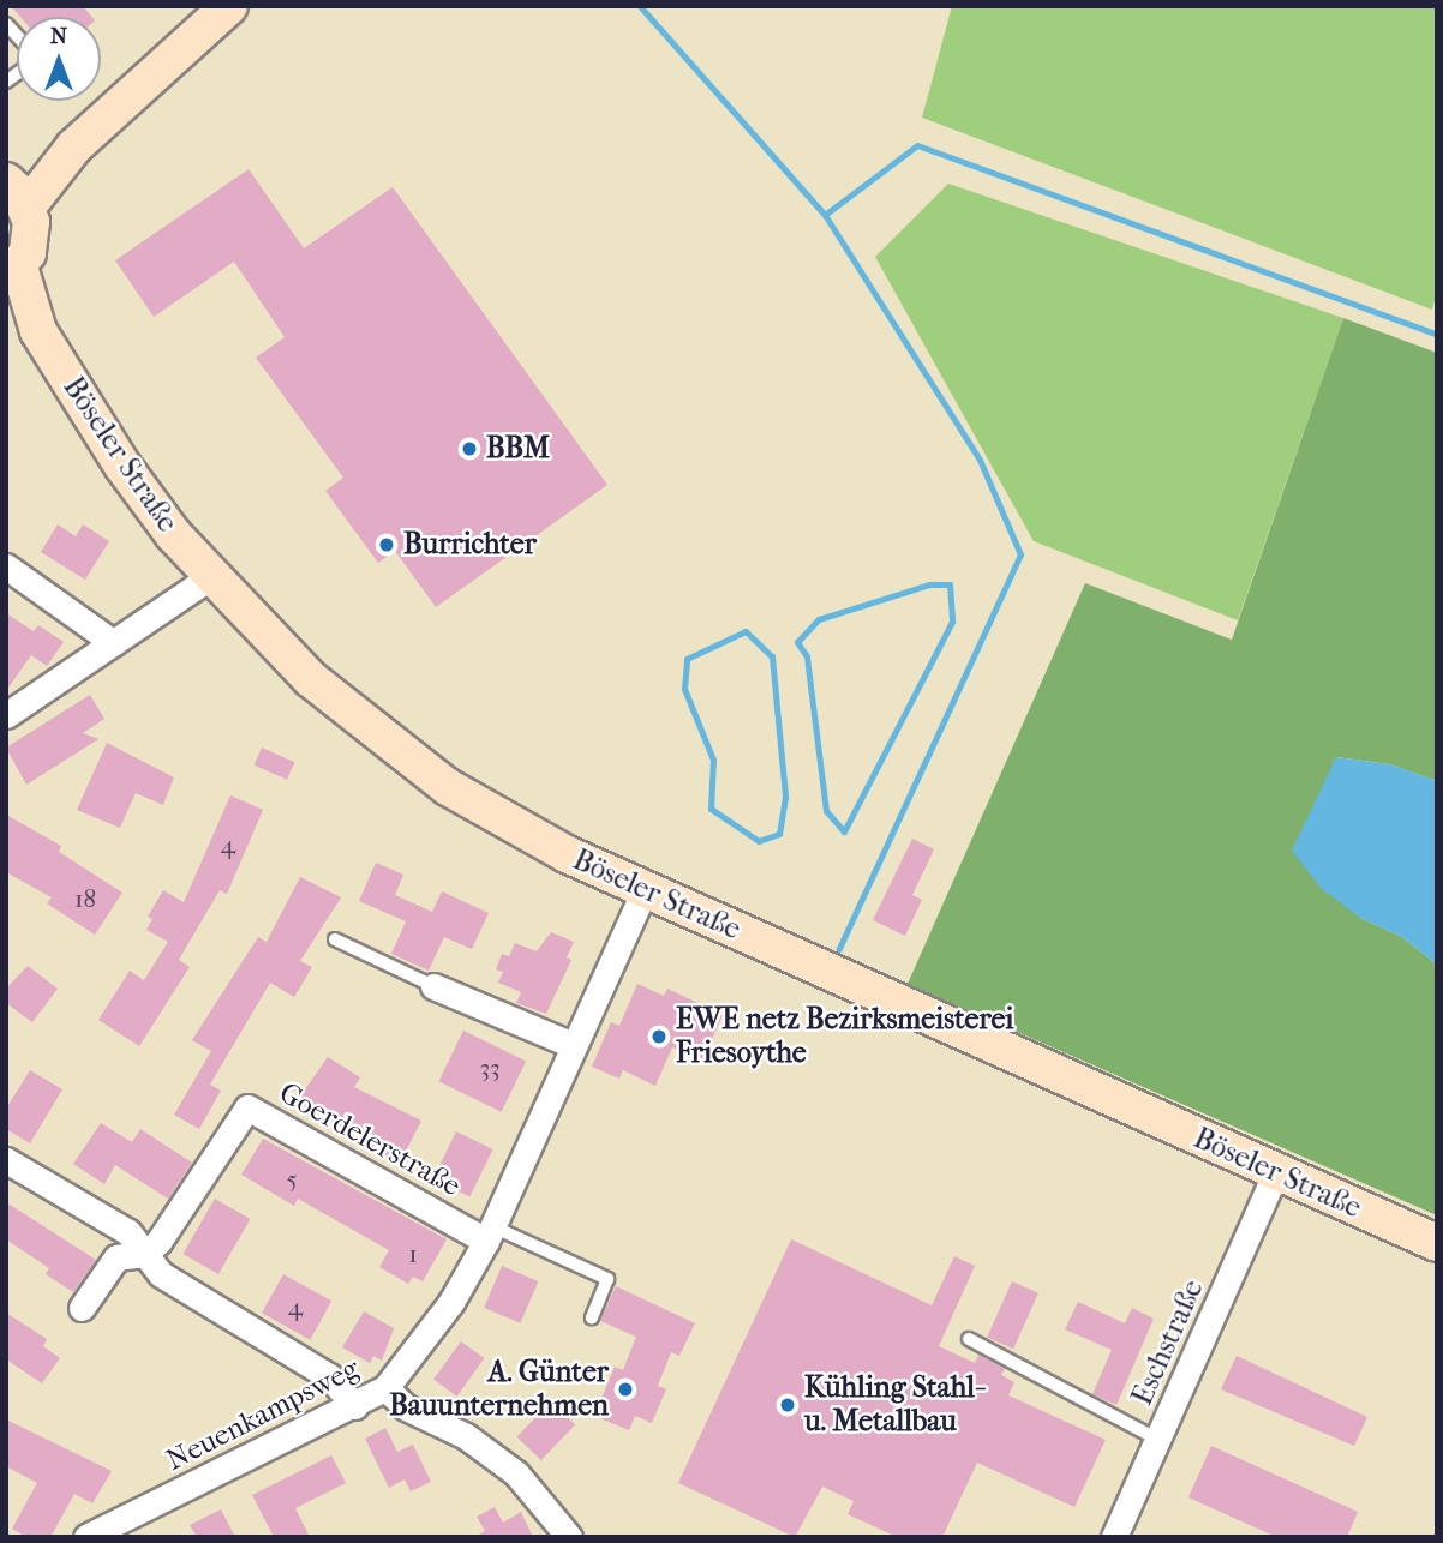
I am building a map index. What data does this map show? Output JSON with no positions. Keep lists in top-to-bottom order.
{
  "streets": {
    "main road": ["Böseler Straße"],
    "street": ["Goerdelerstraße", "Eschstraße", "Neuenkampsweg"]
  },
  "crossings": [
    ["Böseler Straße", "Eschstraße"],
    ["Böseler Straße", "Neuenkampsweg"],
    ["Goerdelerstraße", "Neuenkampsweg"]
  ],
  "places": [
    "BBM",
    "Burrichter",
    "EWE netz Bezirksmeisterei Friesoythe",
    "A. Günter Bauunternehmen",
    "Kühling Stahl- u. Metallbau"
  ],
  "house_numbers": [
    "4",
    "18",
    "33",
    "5",
    "1",
    "4"
  ],
  "north": "top"
}
